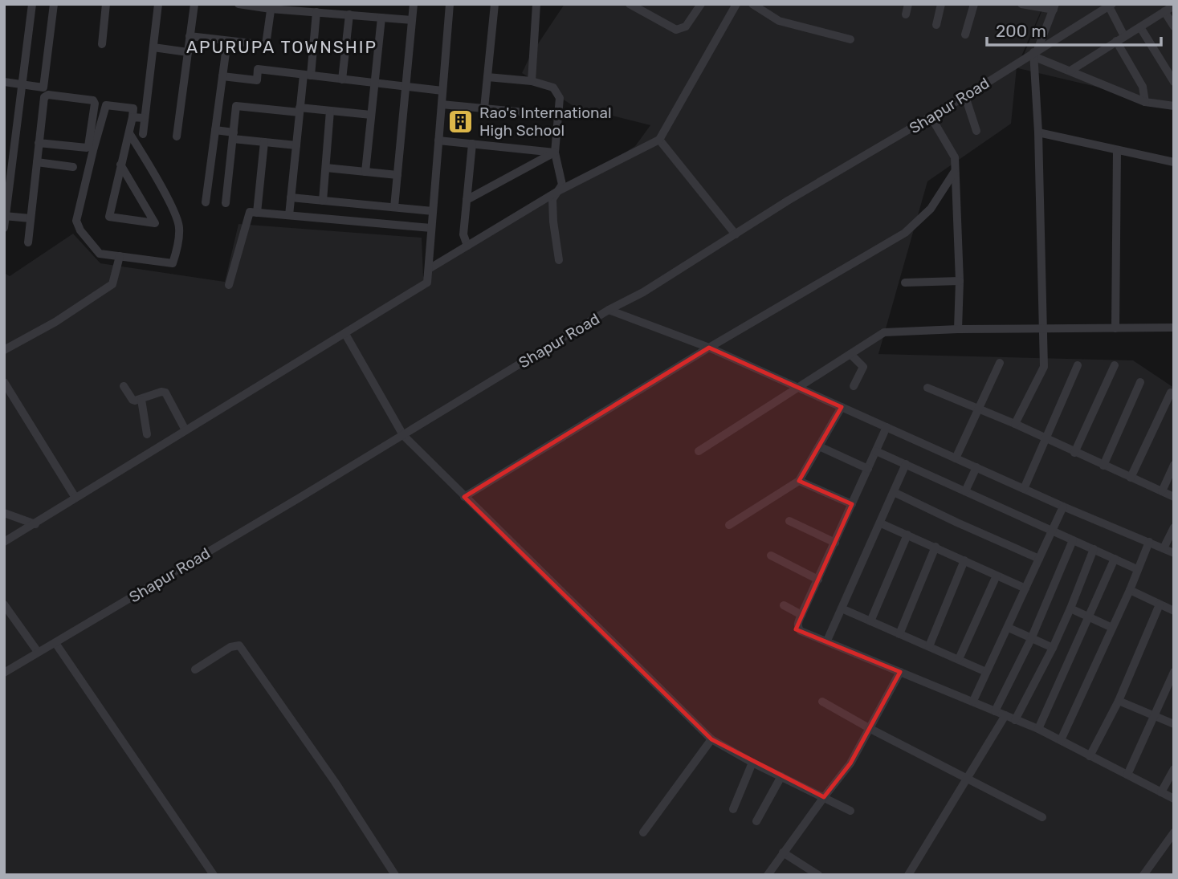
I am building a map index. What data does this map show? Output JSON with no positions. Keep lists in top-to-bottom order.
{
  "streets": {
    "street": ["Shapur Road"]
  },
  "districts": ["APURUPA TOWNSHIP"],
  "places": {
    "building": ["Rao's International High School"]
  },
  "scale_bar": "200 m"
}
